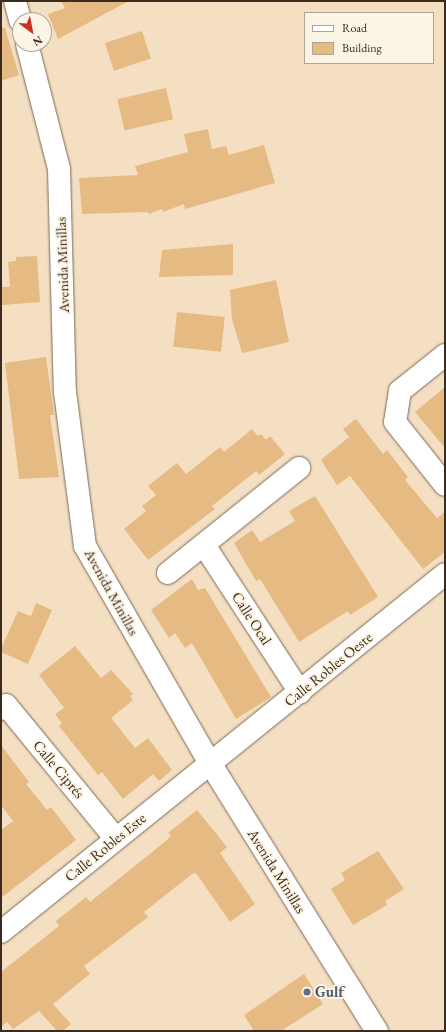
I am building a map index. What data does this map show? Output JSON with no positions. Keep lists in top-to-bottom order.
{
  "streets": {
    "street": [
      "Avenida Minillas",
      "Calle Ocal",
      "Calle Robles Oeste",
      "Calle Ciprés",
      "Calle Robles Este"
    ]
  },
  "crossings": [
    ["Avenida Minillas", "Calle Robles Oeste"],
    ["Avenida Minillas", "Calle Robles Este"],
    ["Calle Ocal", "Calle Robles Oeste"],
    ["Calle Robles Oeste", "Calle Robles Este"],
    ["Calle Ciprés", "Calle Robles Este"]
  ],
  "places": ["Gulf"],
  "legend": ["Road", "Building"],
  "north": "bottom right"
}
